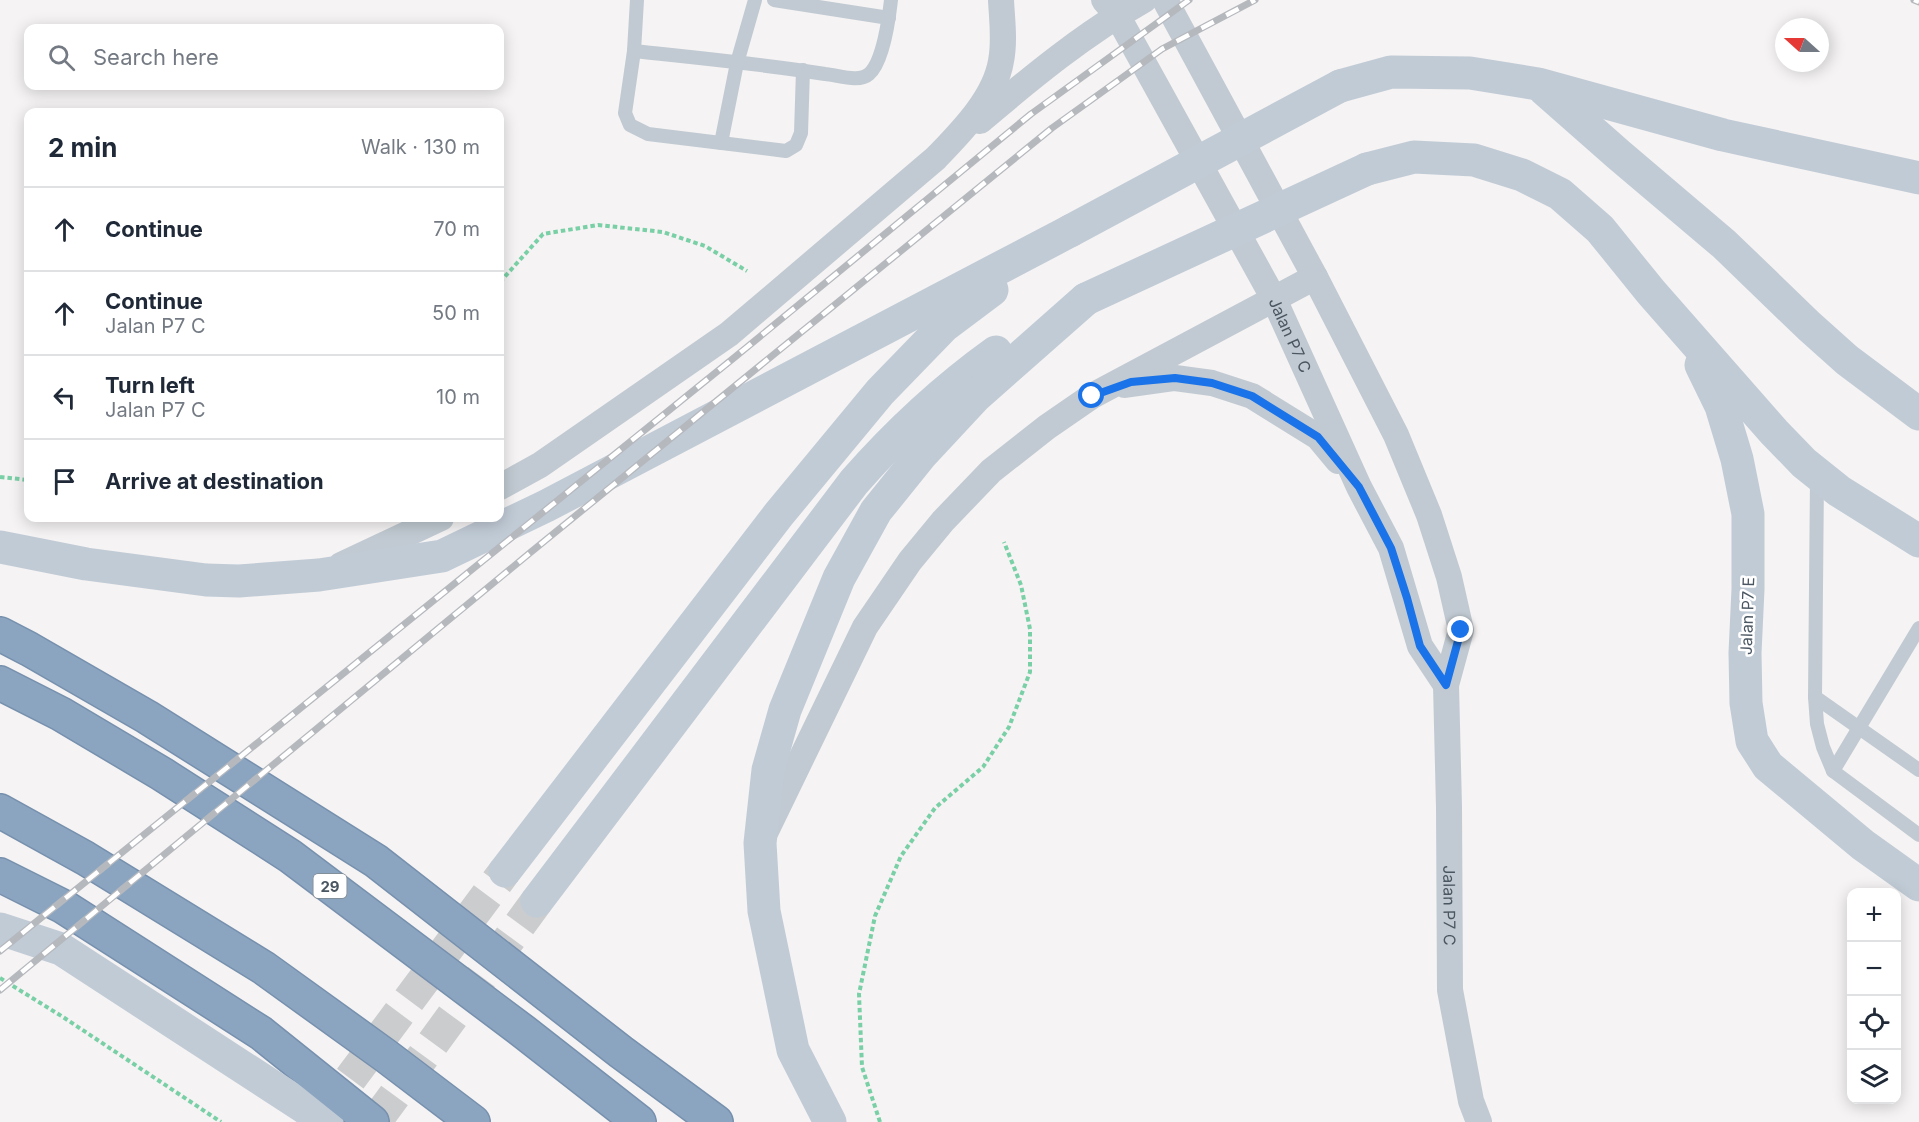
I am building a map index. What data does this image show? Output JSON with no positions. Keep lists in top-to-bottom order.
{
  "streets": {
    "highway": ["29"],
    "street": ["Jalan P7 C", "Jalan P7 E"]
  },
  "north": "left",
  "page": {
    "search": "Search here",
    "heading": ["2 min", "Walk · 130 m"],
    "list": [
      ["Continue", "70 m"],
      ["Continue", "Jalan P7 C", "50 m"],
      ["Turn left", "Jalan P7 C", "10 m"],
      "Arrive at destination"
    ],
    "map_buttons": ["+", "−"]
  }
}
